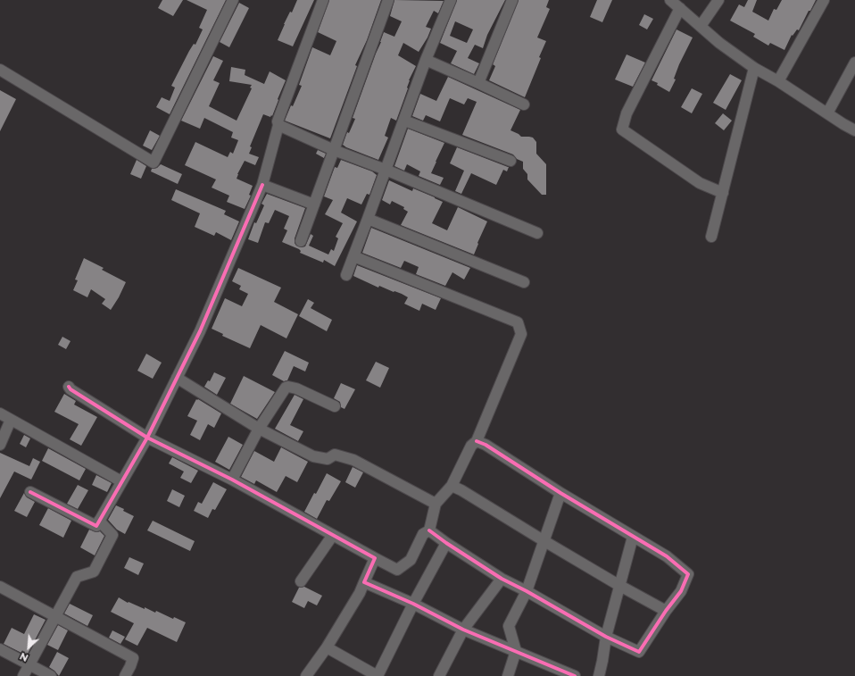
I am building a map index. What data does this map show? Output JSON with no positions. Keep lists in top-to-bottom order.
{
  "north": "bottom left"
}
